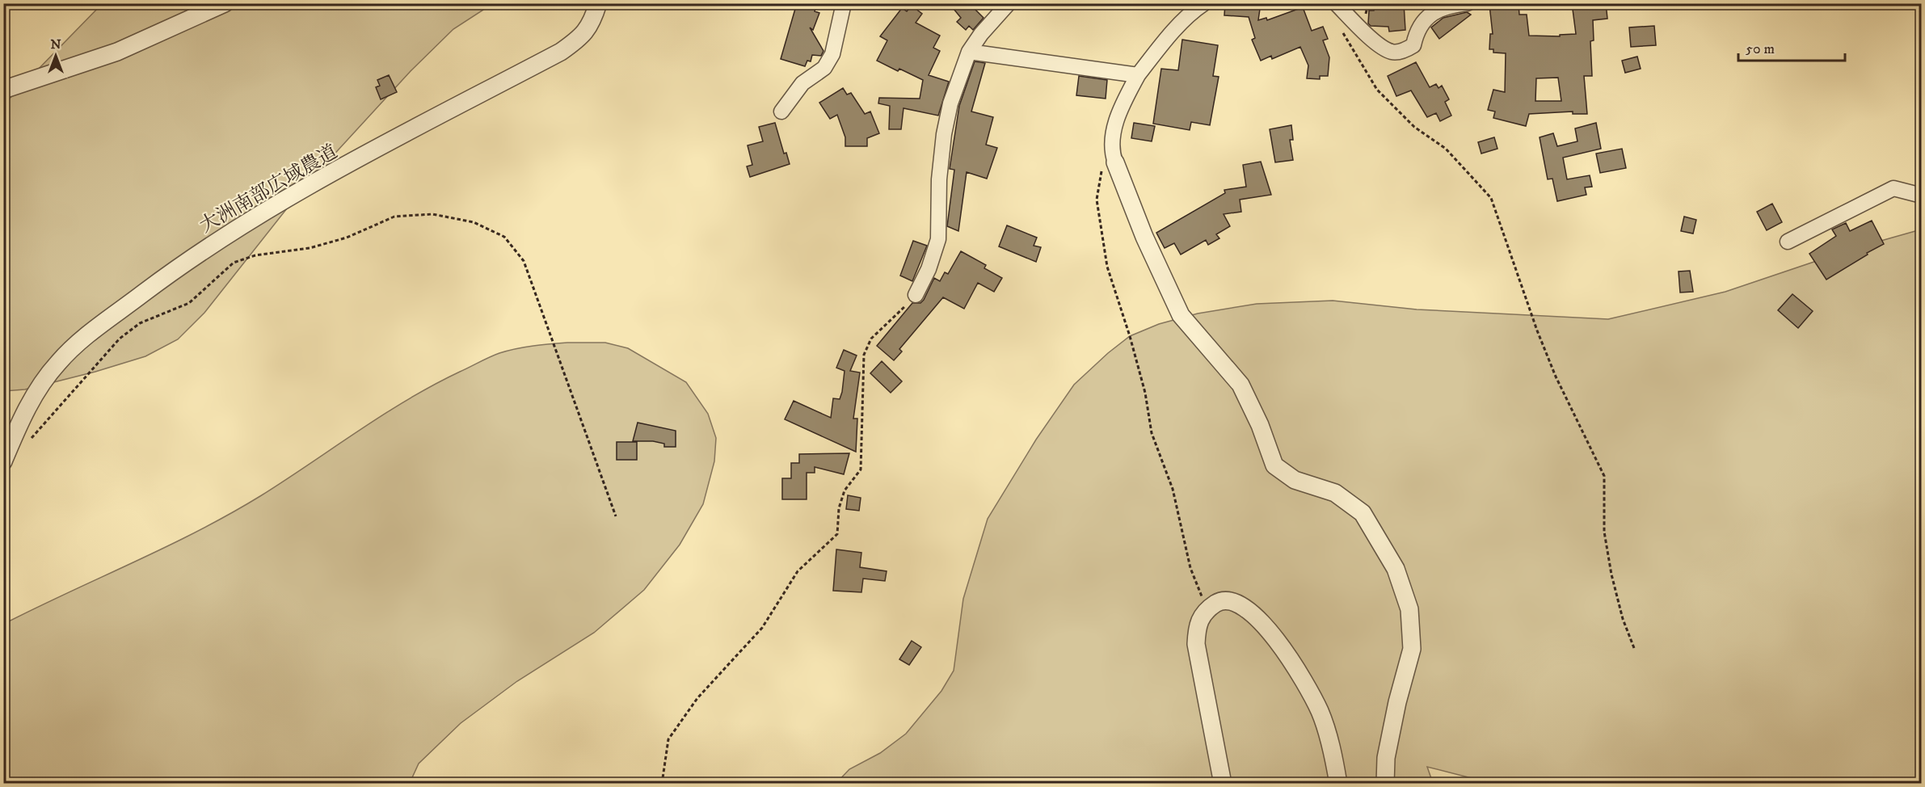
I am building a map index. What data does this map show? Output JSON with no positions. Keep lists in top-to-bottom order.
{
  "streets": {
    "street": ["大洲南部広域農道"]
  },
  "scale_bar": "50 m",
  "north": "top"
}
